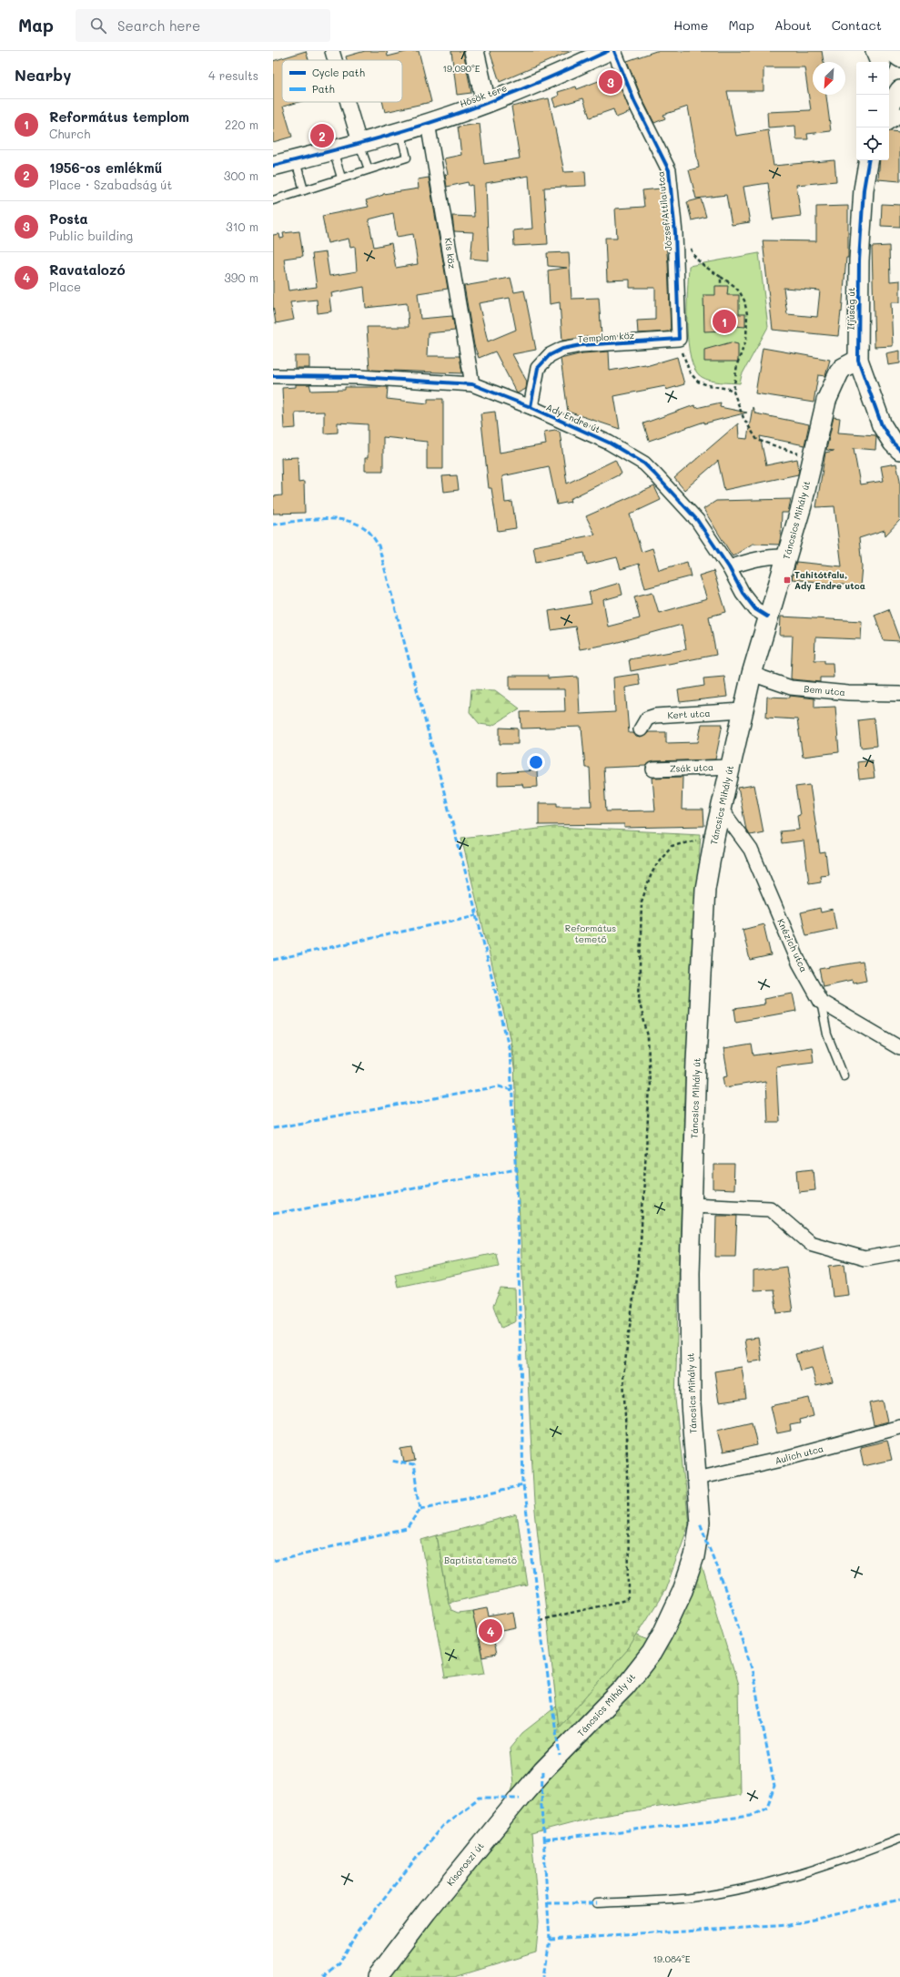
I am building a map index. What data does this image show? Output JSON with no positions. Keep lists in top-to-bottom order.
{
  "streets": {
    "main road": [
      "Hősök tere",
      "Ifjúság út",
      "Táncsics Mihály út",
      "Kisoroszi út"
    ],
    "street": [
      "József Attila utca",
      "Kis köz",
      "Templom köz",
      "Ady Endre út",
      "Bem utca",
      "Kert utca",
      "Zsák utca",
      "Knézich utca",
      "Aulich utca"
    ]
  },
  "crossings": [
    ["Hősök tere", "Kis köz"],
    ["József Attila utca", "Templom köz"],
    ["Kis köz", "Ady Endre út"],
    ["Ifjúság út", "Táncsics Mihály út"],
    ["Templom köz", "Ady Endre út"],
    ["Ady Endre út", "Táncsics Mihály út"],
    ["Táncsics Mihály út", "Bem utca"],
    ["Táncsics Mihály út", "Kert utca"],
    ["Táncsics Mihály út", "Zsák utca"],
    ["Táncsics Mihály út", "Knézich utca"],
    ["Táncsics Mihály út", "Aulich utca"],
    ["Táncsics Mihály út", "Kisoroszi út"]
  ],
  "parks": ["Református temető", "Baptista temető"],
  "places": {
    "transit": ["Tahitótfalu, Ady Endre utca"]
  },
  "legend": ["Cycle path", "Path"],
  "north": "bottom left",
  "page": {
    "header": "Map",
    "search": "Search here",
    "nav": [
      "Home",
      "Map",
      "About",
      "Contact"
    ],
    "heading": ["Nearby", "4 results"],
    "map_buttons": ["+", "−"],
    "pins": [
      "3",
      "2",
      "1",
      "4"
    ],
    "list": [
      {
        "mark": "1",
        "name": "Református templom",
        "note": "Church",
        "value": "220 m"
      },
      {
        "mark": "2",
        "name": "1956-os emlékmű",
        "note": "Place · Szabadság út",
        "value": "300 m"
      },
      {
        "mark": "3",
        "name": "Posta",
        "note": "Public building",
        "value": "310 m"
      },
      {
        "mark": "4",
        "name": "Ravatalozó",
        "note": "Place",
        "value": "390 m"
      }
    ]
  },
  "coordinates": ["19.090°E", "19.084°E"]
}
